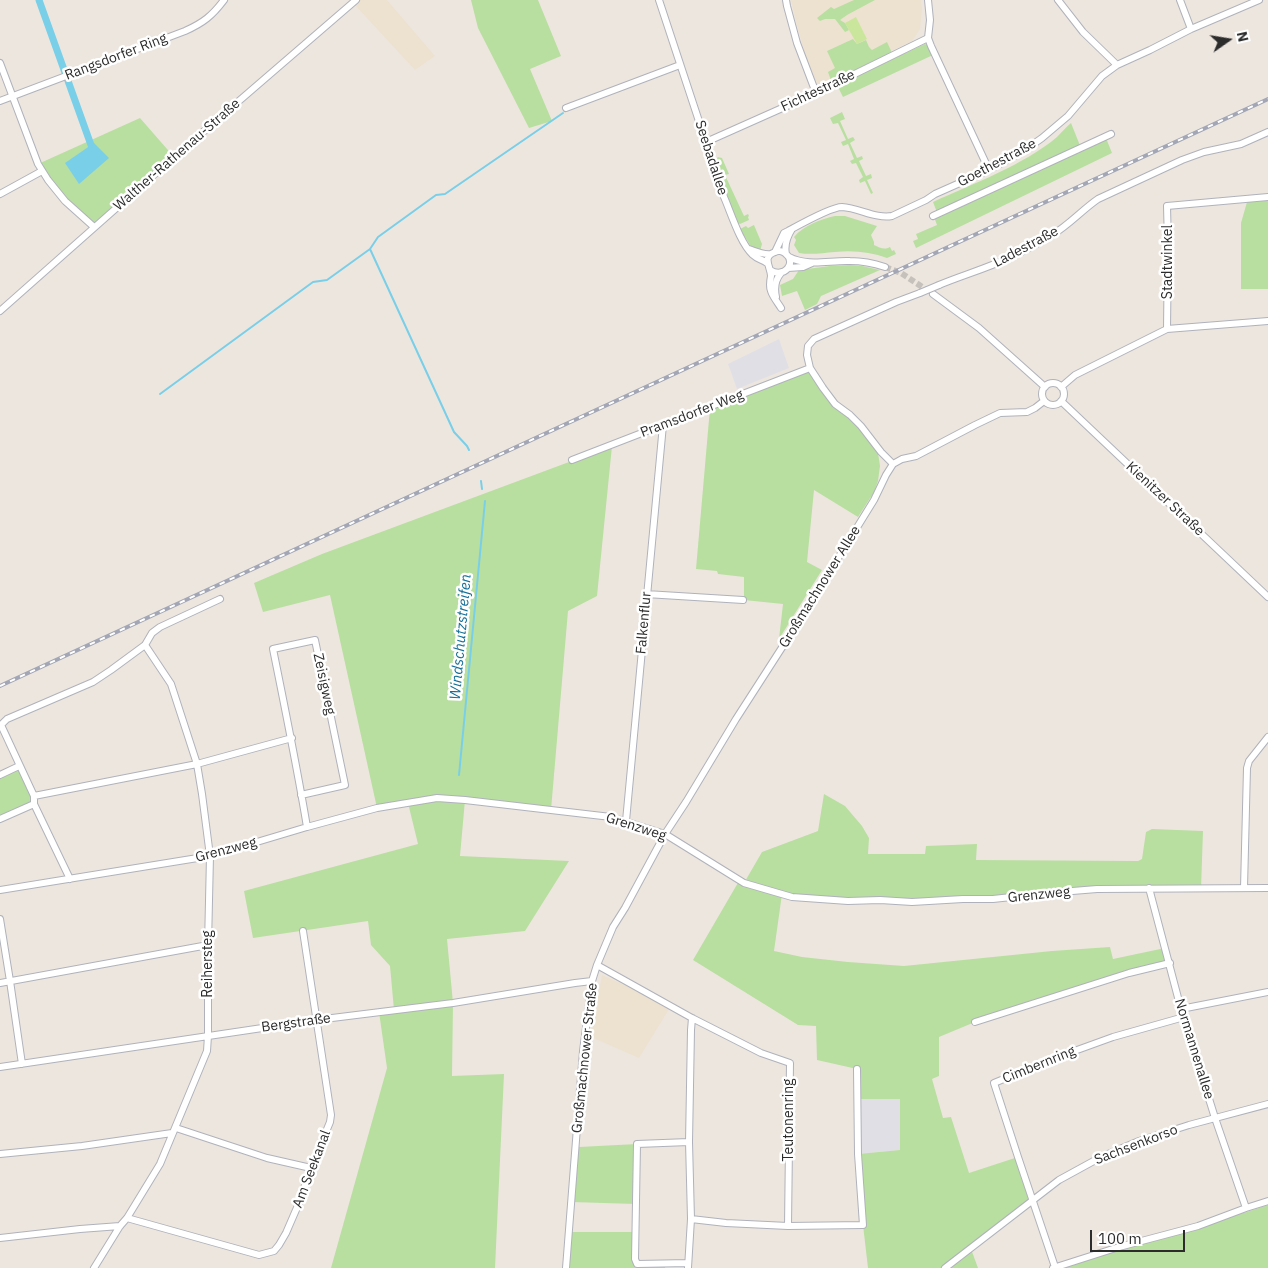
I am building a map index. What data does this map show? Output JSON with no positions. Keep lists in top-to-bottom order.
{
  "streets": {
    "street": [
      "Rangsdorfer Ring",
      "Fichtestraße",
      "Walther-Rathenau-Straße",
      "Seebadallee",
      "Goethestraße",
      "Ladestraße",
      "Stadtwinkel",
      "Pramsdorfer Weg",
      "Kienitzer Straße",
      "Großmachnower Allee",
      "Falkenflur",
      "Zeisigweg",
      "Grenzweg",
      "Reihersteg",
      "Bergstraße",
      "Normannenallee",
      "Großmachnower Straße",
      "Cimbernring",
      "Teutonenring",
      "Sachsenkorso",
      "Am Seekanal"
    ]
  },
  "crossings": [
    ["Fichtestraße", "Seebadallee"],
    ["Seebadallee", "Goethestraße"],
    ["Ladestraße", "Pramsdorfer Weg"],
    ["Pramsdorfer Weg", "Falkenflur"],
    ["Großmachnower Allee", "Grenzweg"],
    ["Großmachnower Allee", "Großmachnower Straße"],
    ["Falkenflur", "Grenzweg"],
    ["Zeisigweg", "Grenzweg"],
    ["Grenzweg", "Reihersteg"],
    ["Grenzweg", "Normannenallee"],
    ["Grenzweg", "Großmachnower Straße"],
    ["Reihersteg", "Bergstraße"],
    ["Reihersteg", "Am Seekanal"],
    ["Bergstraße", "Großmachnower Straße"],
    ["Bergstraße", "Am Seekanal"],
    ["Normannenallee", "Cimbernring"],
    ["Normannenallee", "Sachsenkorso"],
    ["Großmachnower Straße", "Teutonenring"],
    ["Cimbernring", "Sachsenkorso"]
  ],
  "water": ["Windschutzstreifen"],
  "scale_bar": "100 m",
  "north": "right"
}
